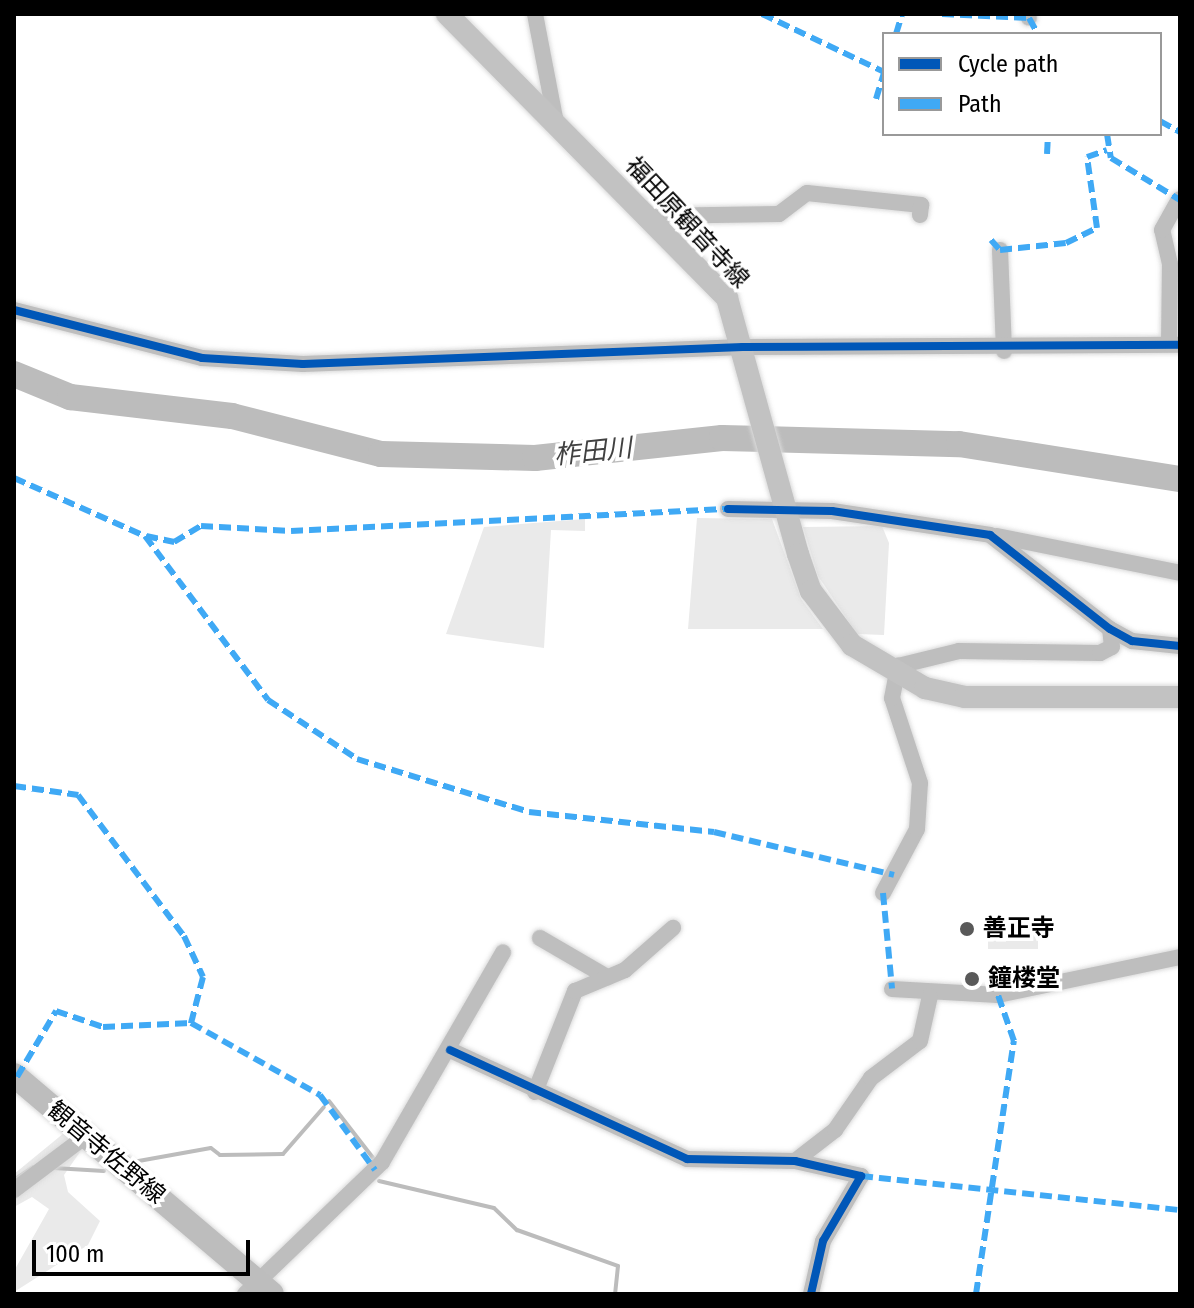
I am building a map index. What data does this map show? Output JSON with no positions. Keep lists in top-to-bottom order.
{
  "streets": {
    "main road": ["福田原観音寺線", "観音寺佐野線"]
  },
  "water": ["柞田川"],
  "places": ["善正寺", "鐘楼堂"],
  "legend": ["Cycle path", "Path"],
  "scale_bar": "100 m"
}
